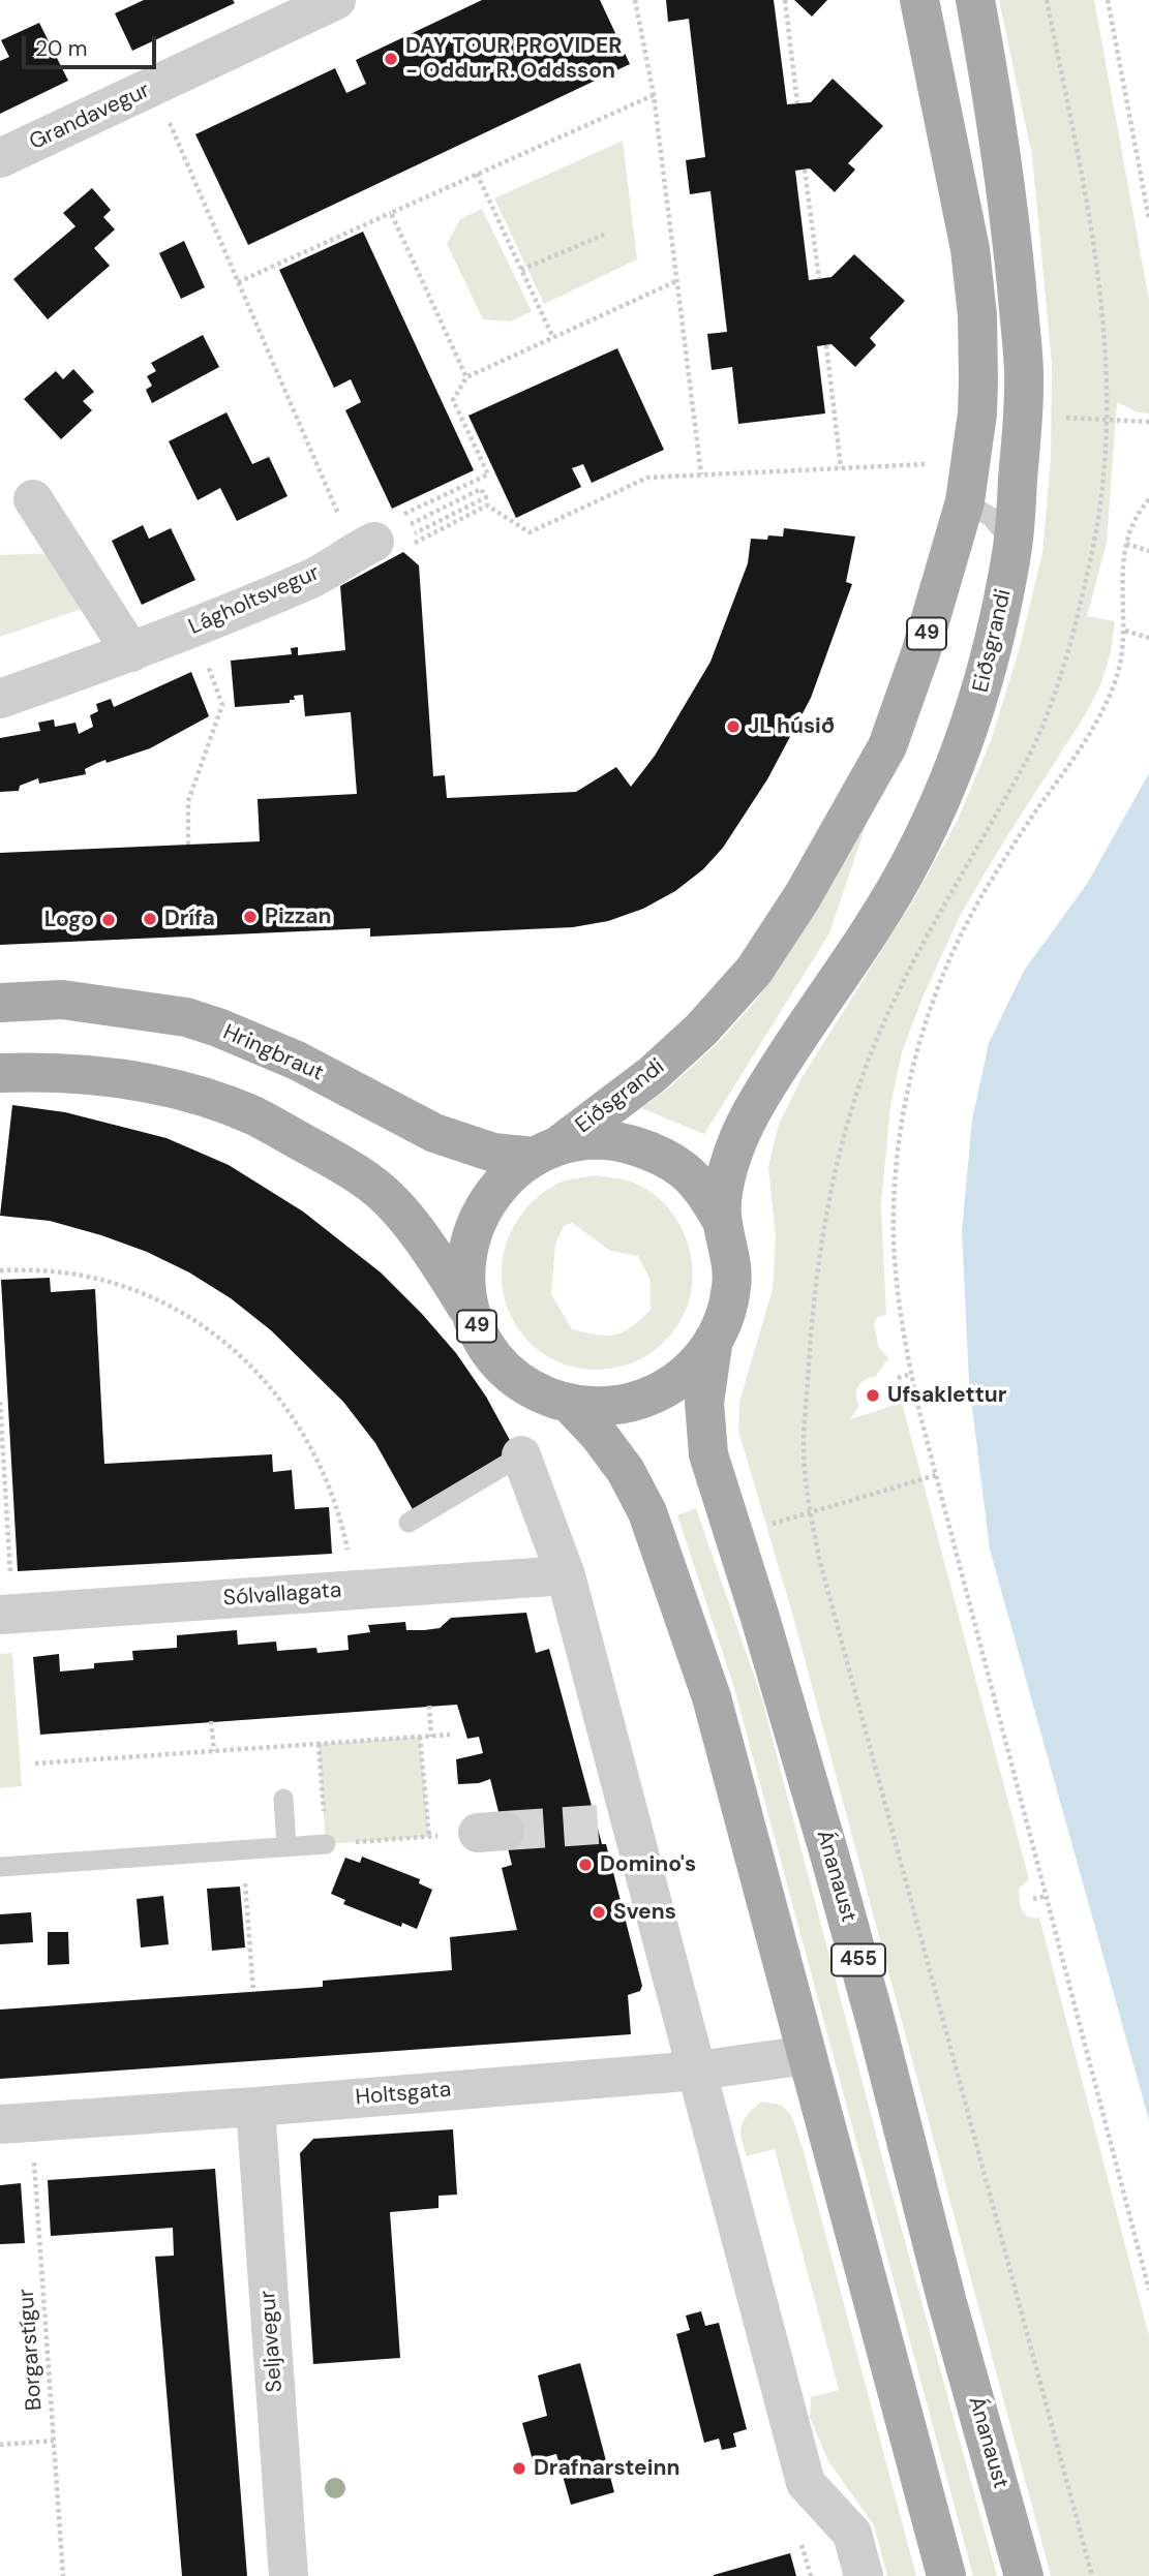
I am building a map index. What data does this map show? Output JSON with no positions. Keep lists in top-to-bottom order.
{
  "streets": {
    "main road": [
      "49",
      "Eiðsgrandi",
      "Hringbraut",
      "Ánanaust",
      "455"
    ],
    "street": [
      "Grandavegur",
      "Lágholtsvegur",
      "Sólvallagata",
      "Holtsgata",
      "Seljavegur"
    ],
    "path": ["Borgarstígur"]
  },
  "crossings": [
    ["49", "Eiðsgrandi"],
    ["49", "Hringbraut"],
    ["49", "Ánanaust"],
    ["Eiðsgrandi", "Hringbraut"],
    ["Holtsgata", "Seljavegur"],
    ["Holtsgata", "Borgarstígur"]
  ],
  "places": [
    "DAY TOUR PROVIDER - Oddur R. Oddsson",
    "JL húsið",
    "Pizzan",
    "Drífa",
    "Logo",
    "Ufsaklettur",
    "Domino's",
    "Svens",
    "Drafnarsteinn"
  ],
  "scale_bar": "20 m"
}
